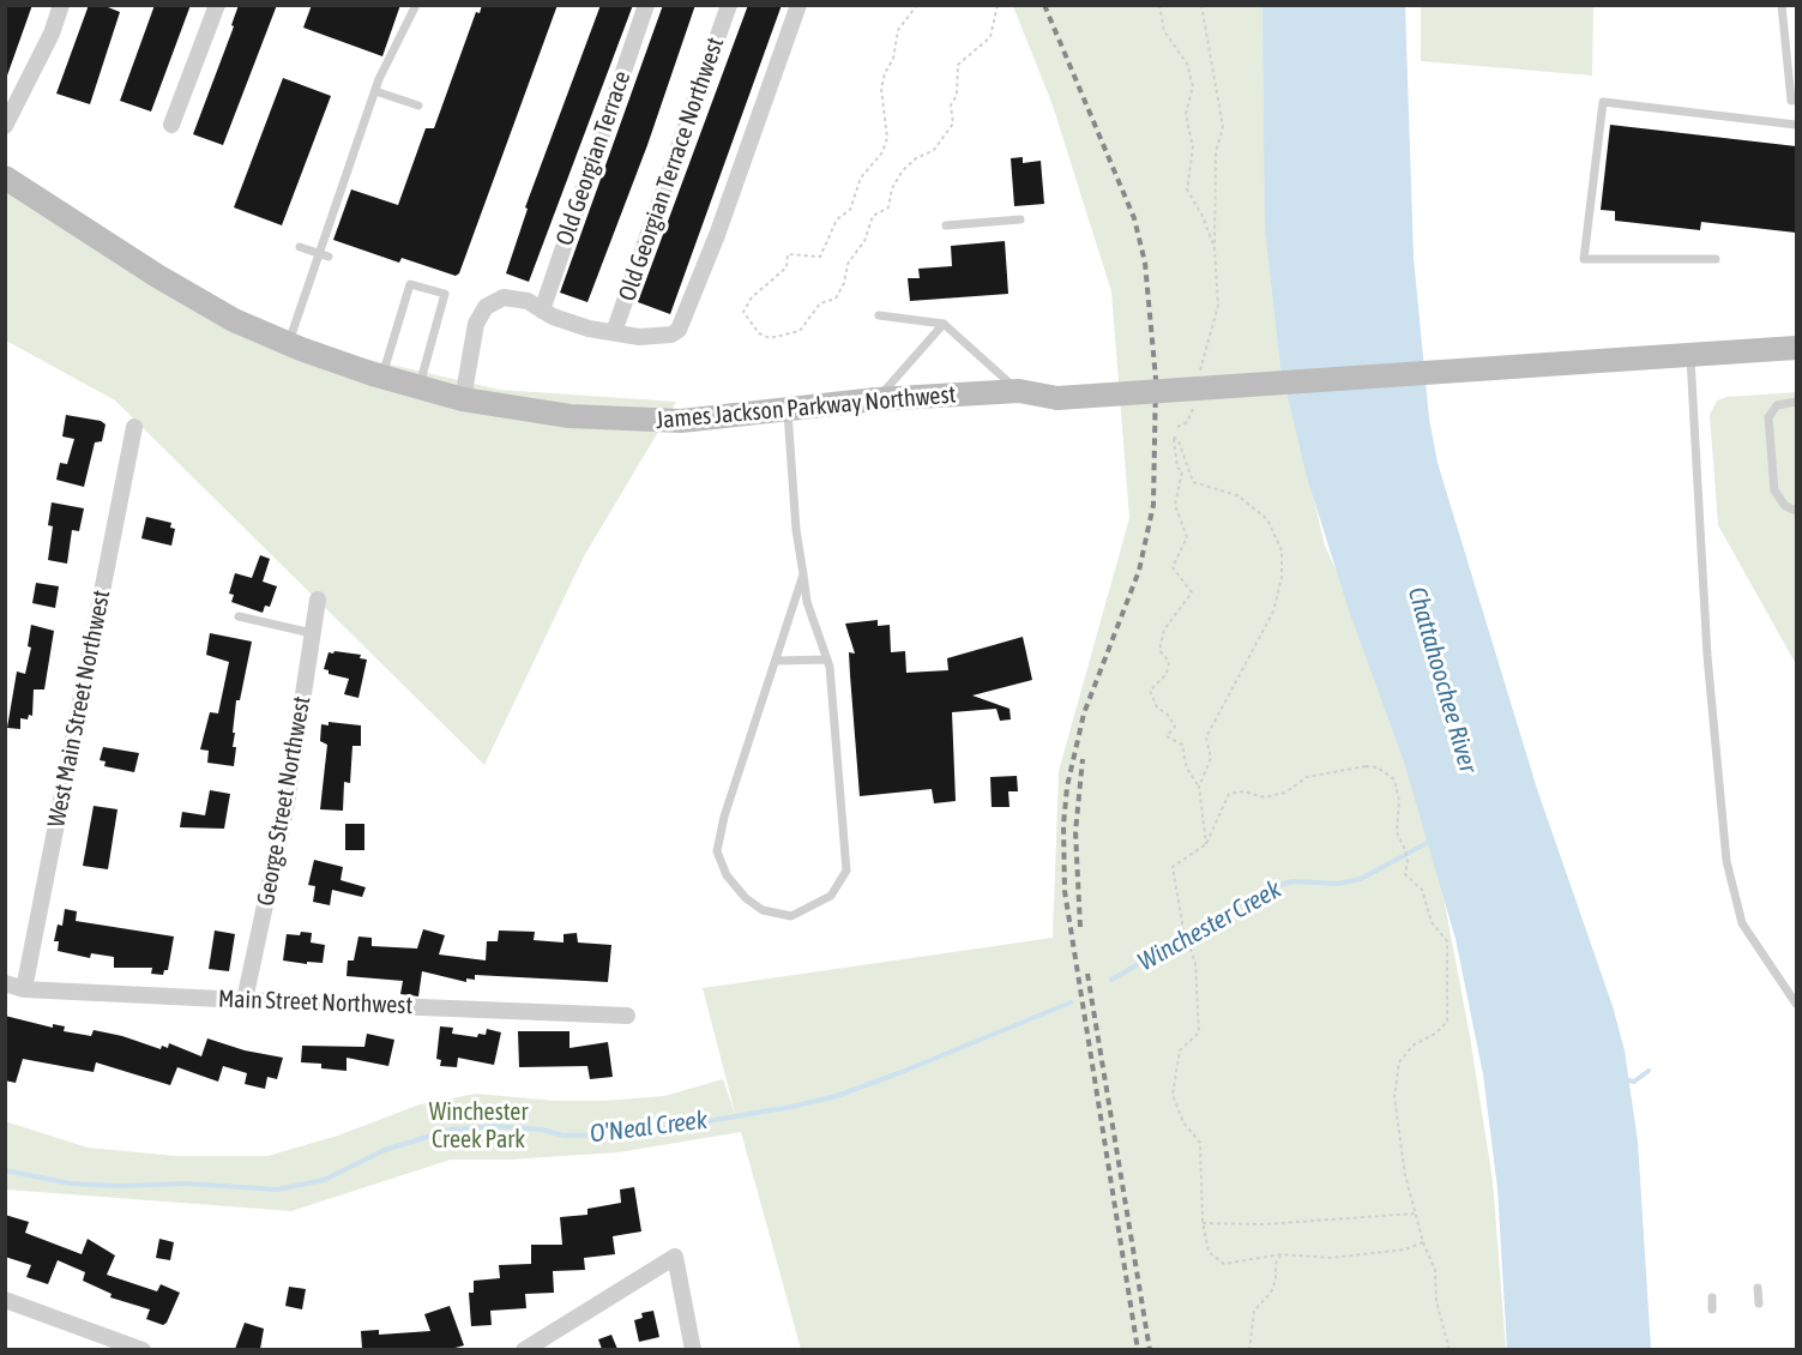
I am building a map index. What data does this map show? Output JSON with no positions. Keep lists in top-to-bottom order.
{
  "streets": {
    "main road": ["James Jackson Parkway Northwest"],
    "street": [
      "Old Georgian Terrace",
      "Old Georgian Terrace Northwest",
      "West Main Street Northwest",
      "George Street Northwest",
      "Main Street Northwest"
    ]
  },
  "crossings": [
    ["West Main Street Northwest", "Main Street Northwest"],
    ["George Street Northwest", "Main Street Northwest"]
  ],
  "water": ["Chattahoochee River", "Winchester Creek", "O'Neal Creek"],
  "parks": ["Winchester Creek Park"]
}
